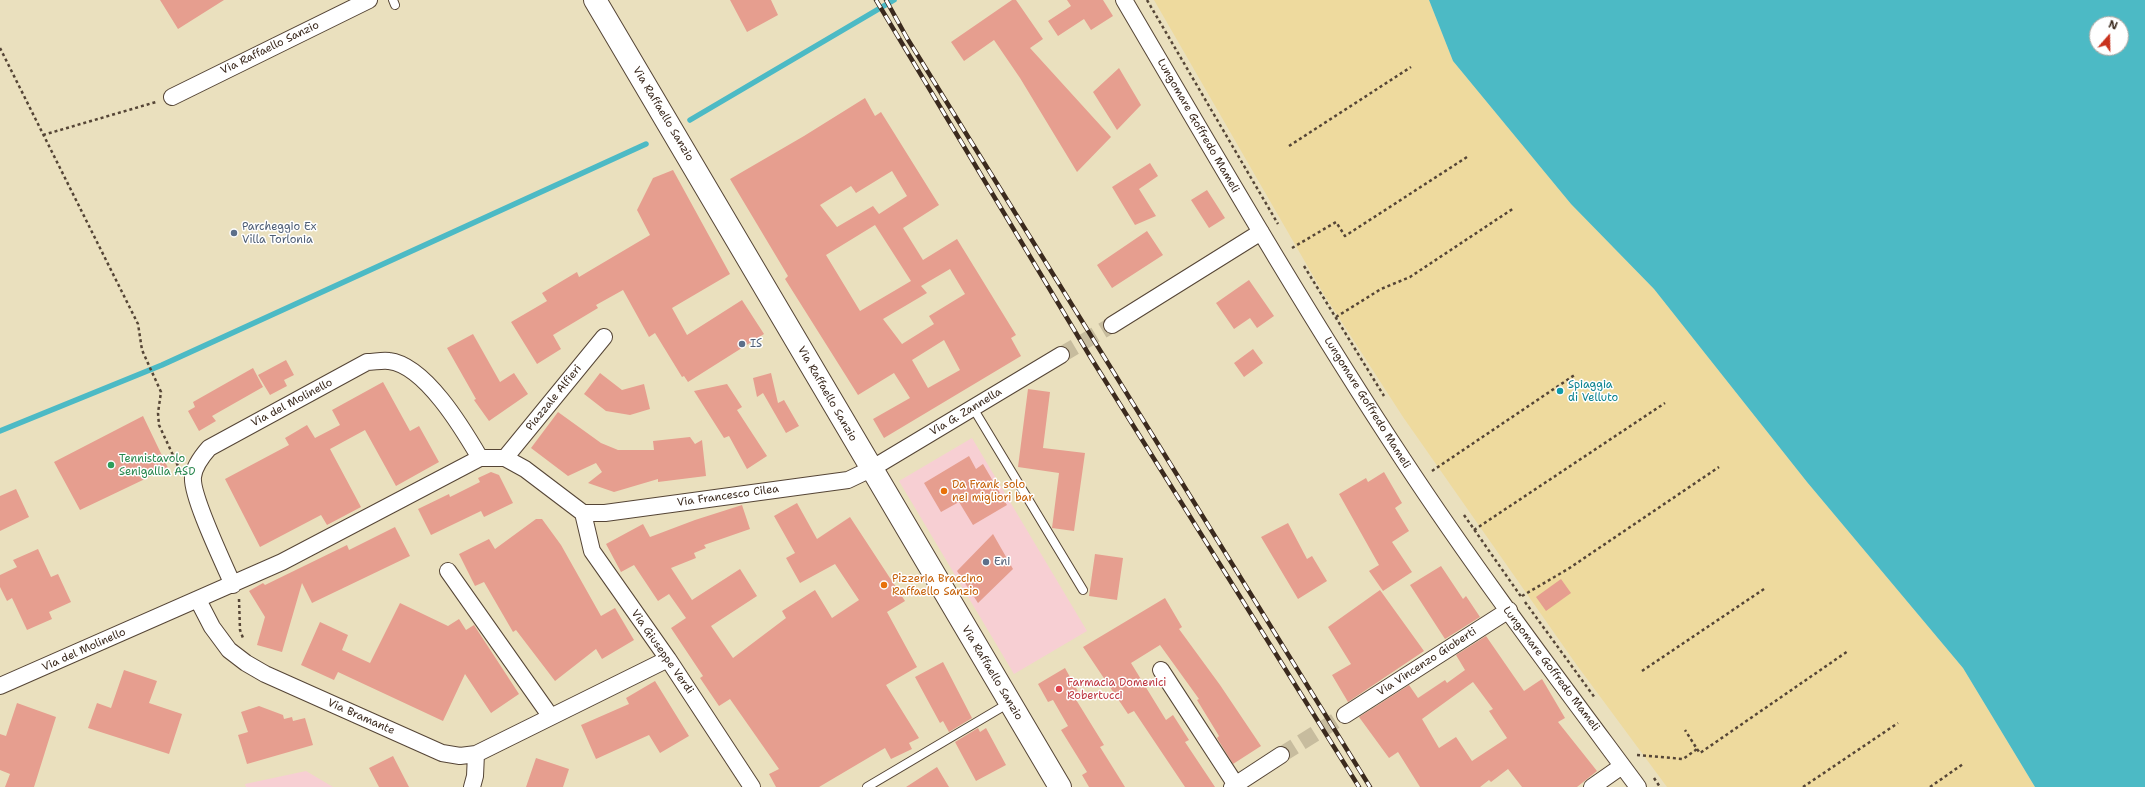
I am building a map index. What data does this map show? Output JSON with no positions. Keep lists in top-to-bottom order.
{
  "streets": {
    "main road": ["Via Raffaello Sanzio"],
    "street": [
      "Lungomare Goffredo Mameli",
      "Piazzale Alfieri",
      "Via del Molinello",
      "Via G. Zannella",
      "Via Francesco Cilea",
      "Via Giuseppe Verdi",
      "Via Vincenzo Gioberti",
      "Via Bramante"
    ]
  },
  "crossings": [
    ["Via Raffaello Sanzio", "Via G. Zannella"],
    ["Via Raffaello Sanzio", "Via Francesco Cilea"],
    ["Lungomare Goffredo Mameli", "Via Vincenzo Gioberti"],
    ["Piazzale Alfieri", "Via del Molinello"],
    ["Via del Molinello", "Via Bramante"],
    ["Via G. Zannella", "Via Francesco Cilea"],
    ["Via Francesco Cilea", "Via Giuseppe Verdi"],
    ["Via Giuseppe Verdi", "Via Bramante"]
  ],
  "places": [
    "Parcheggio Ex Villa Torlonia",
    "IS",
    "Spiaggia di Velluto",
    "Tennistavolo Senigallia ASD",
    "Da Frank solo nei migliori bar",
    "Eni",
    "Pizzeria Braccino Raffaello Sanzio",
    "Farmacia Domenici Robertucci"
  ],
  "north": "top"
}
